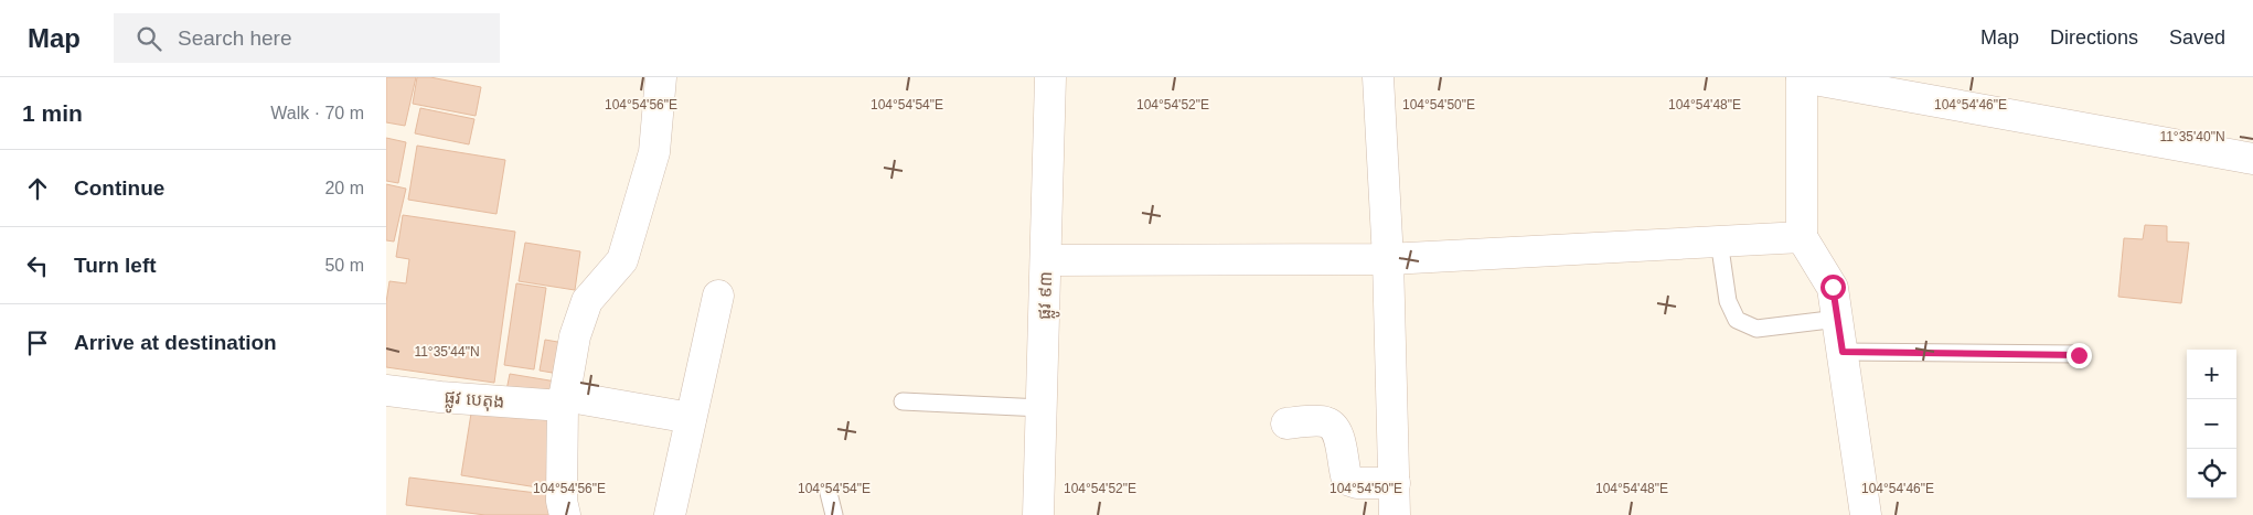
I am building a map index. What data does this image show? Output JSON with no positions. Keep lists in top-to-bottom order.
{
  "streets": {
    "street": ["ផ្លូវ ៩៣", "ផ្លូវ បេតុង"]
  },
  "page": {
    "header": "Map",
    "search": "Search here",
    "nav": ["Map", "Directions", "Saved"],
    "heading": ["1 min", "Walk · 70 m"],
    "list": [
      ["Continue", "20 m"],
      ["Turn left", "50 m"],
      "Arrive at destination"
    ],
    "map_buttons": ["+", "−"]
  },
  "coordinates": [
    "104°54'56\"E",
    "104°54'54\"E",
    "104°54'52\"E",
    "104°54'50\"E",
    "104°54'48\"E",
    "104°54'46\"E",
    "11°35'40\"N",
    "11°35'44\"N"
  ]
}
